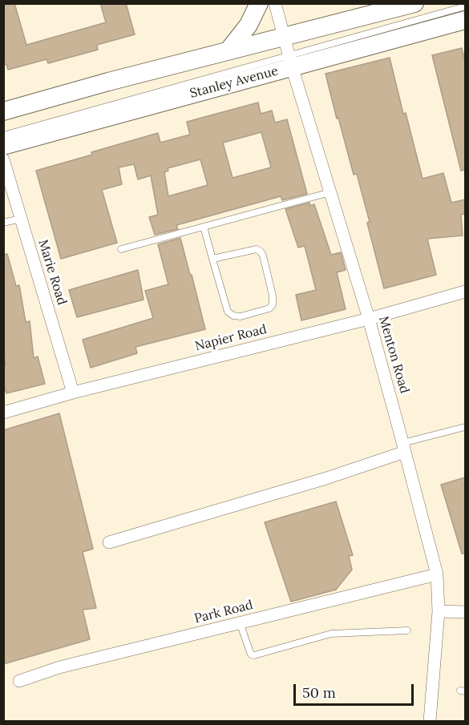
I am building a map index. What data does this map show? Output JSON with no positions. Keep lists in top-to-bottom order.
{
  "streets": {
    "main road": ["Stanley Avenue"],
    "street": [
      "Marie Road",
      "Napier Road",
      "Menton Road",
      "Park Road"
    ]
  },
  "crossings": [
    ["Stanley Avenue", "Menton Road"],
    ["Marie Road", "Napier Road"],
    ["Napier Road", "Menton Road"],
    ["Menton Road", "Park Road"]
  ],
  "scale_bar": "50 m"
}
